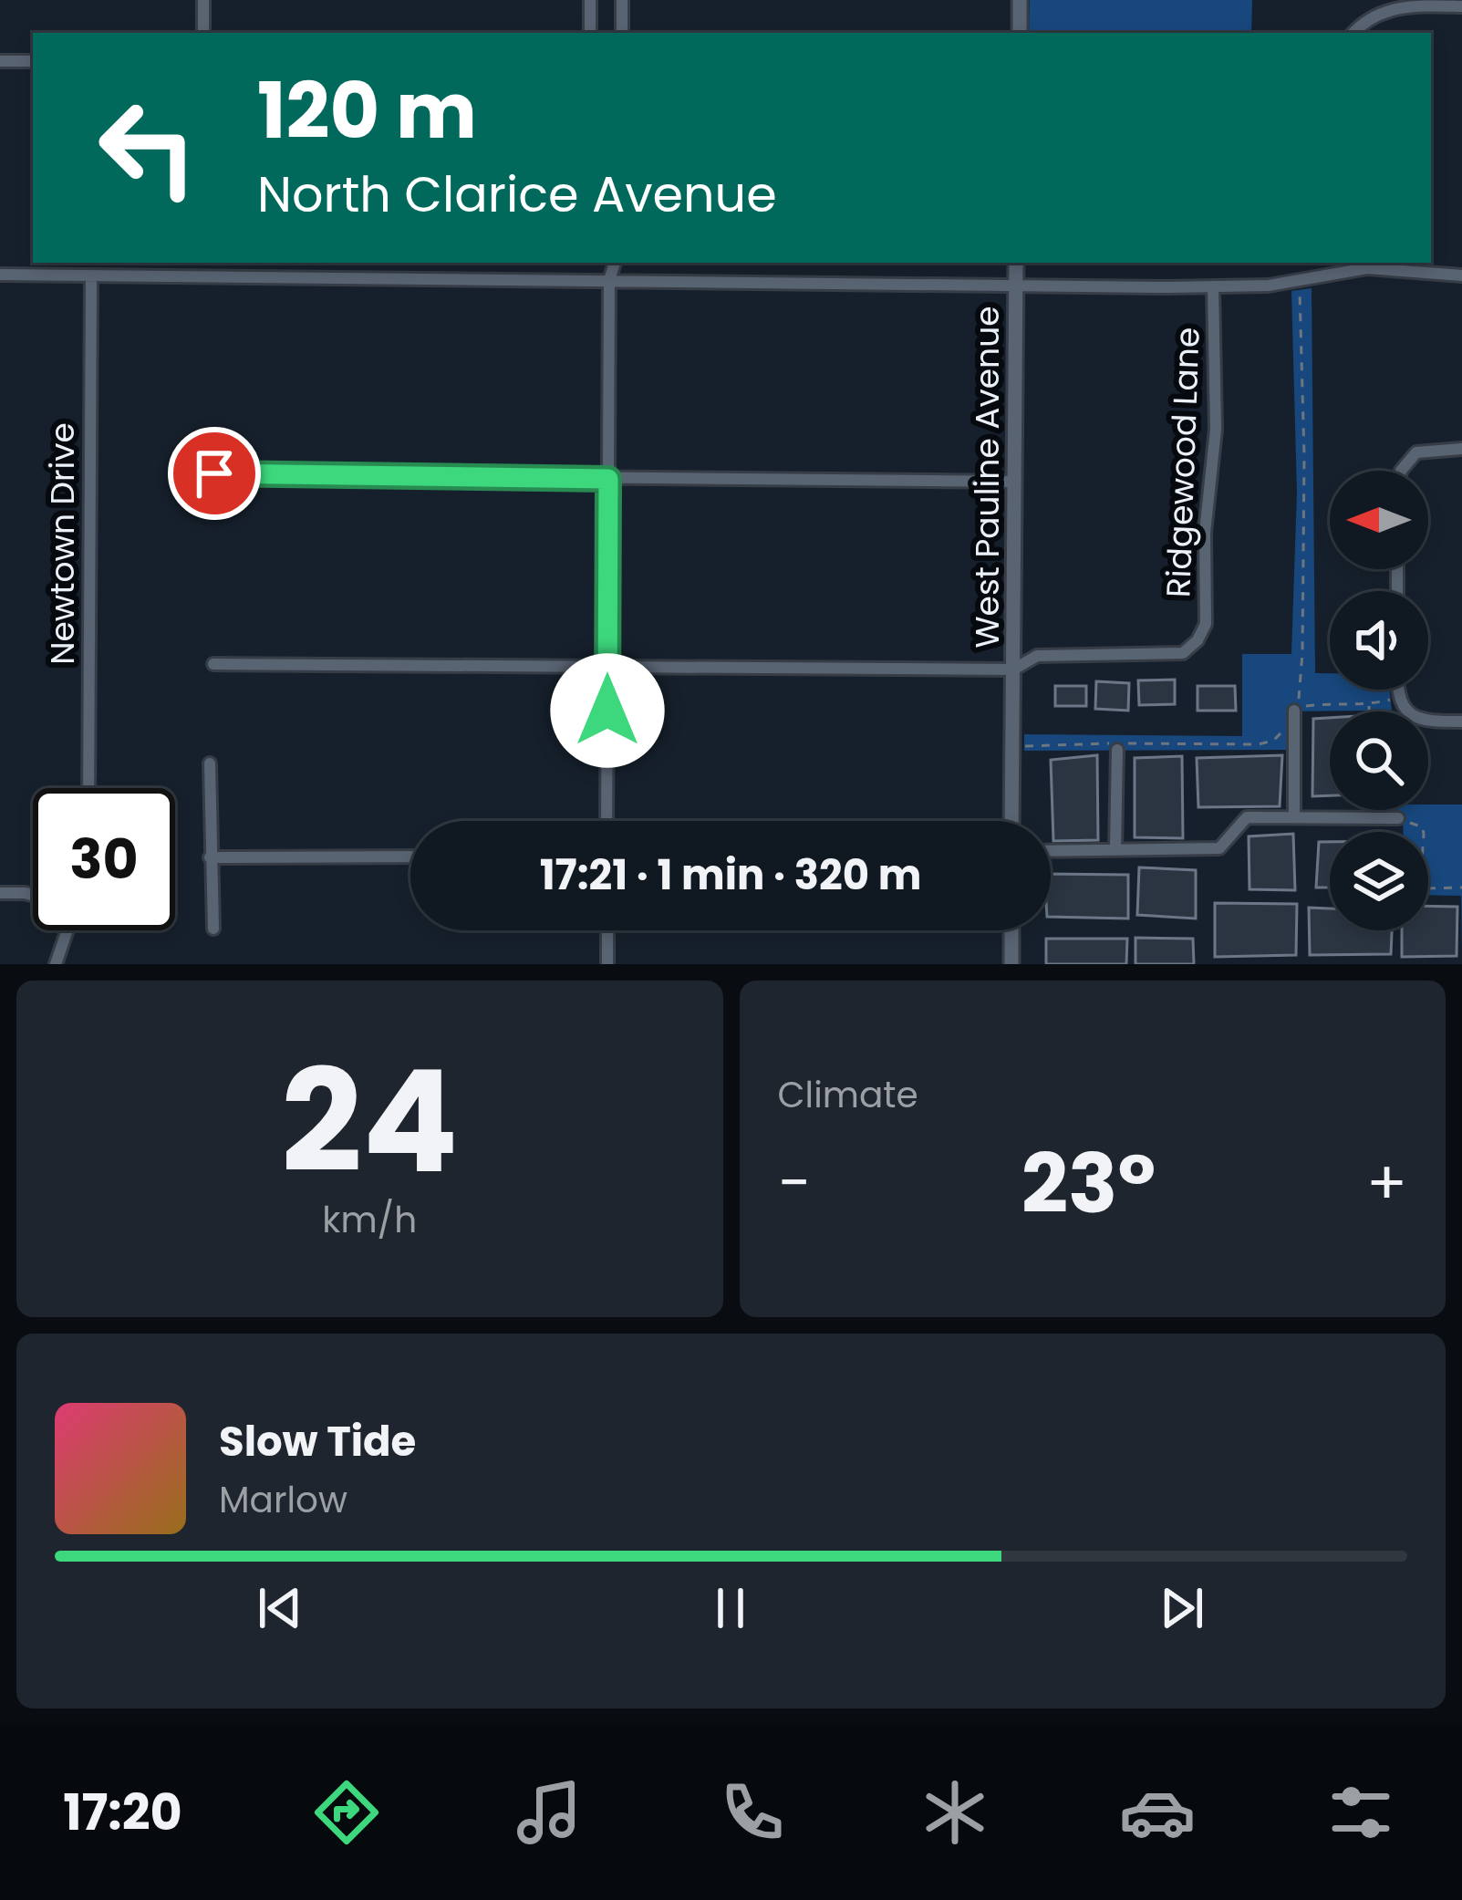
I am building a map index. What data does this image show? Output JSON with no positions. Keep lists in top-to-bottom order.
{
  "streets": {
    "street": ["Ridgewood Lane", "West Pauline Avenue", "Newtown Drive"]
  },
  "crossings": [
    ["Ridgewood Lane", "West Pauline Avenue"]
  ],
  "north": "left",
  "page": {
    "turn": ["120 m", "North Clarice Avenue"],
    "limit": "30",
    "trip": "17:21 · 1 min · 320 m",
    "tile": [
      ["24", "km/h"],
      "Climate"
    ],
    "heat": ["−", "23°", "+"],
    "song": ["Slow Tide", "Marlow"],
    "tabs": "17:20"
  }
}
